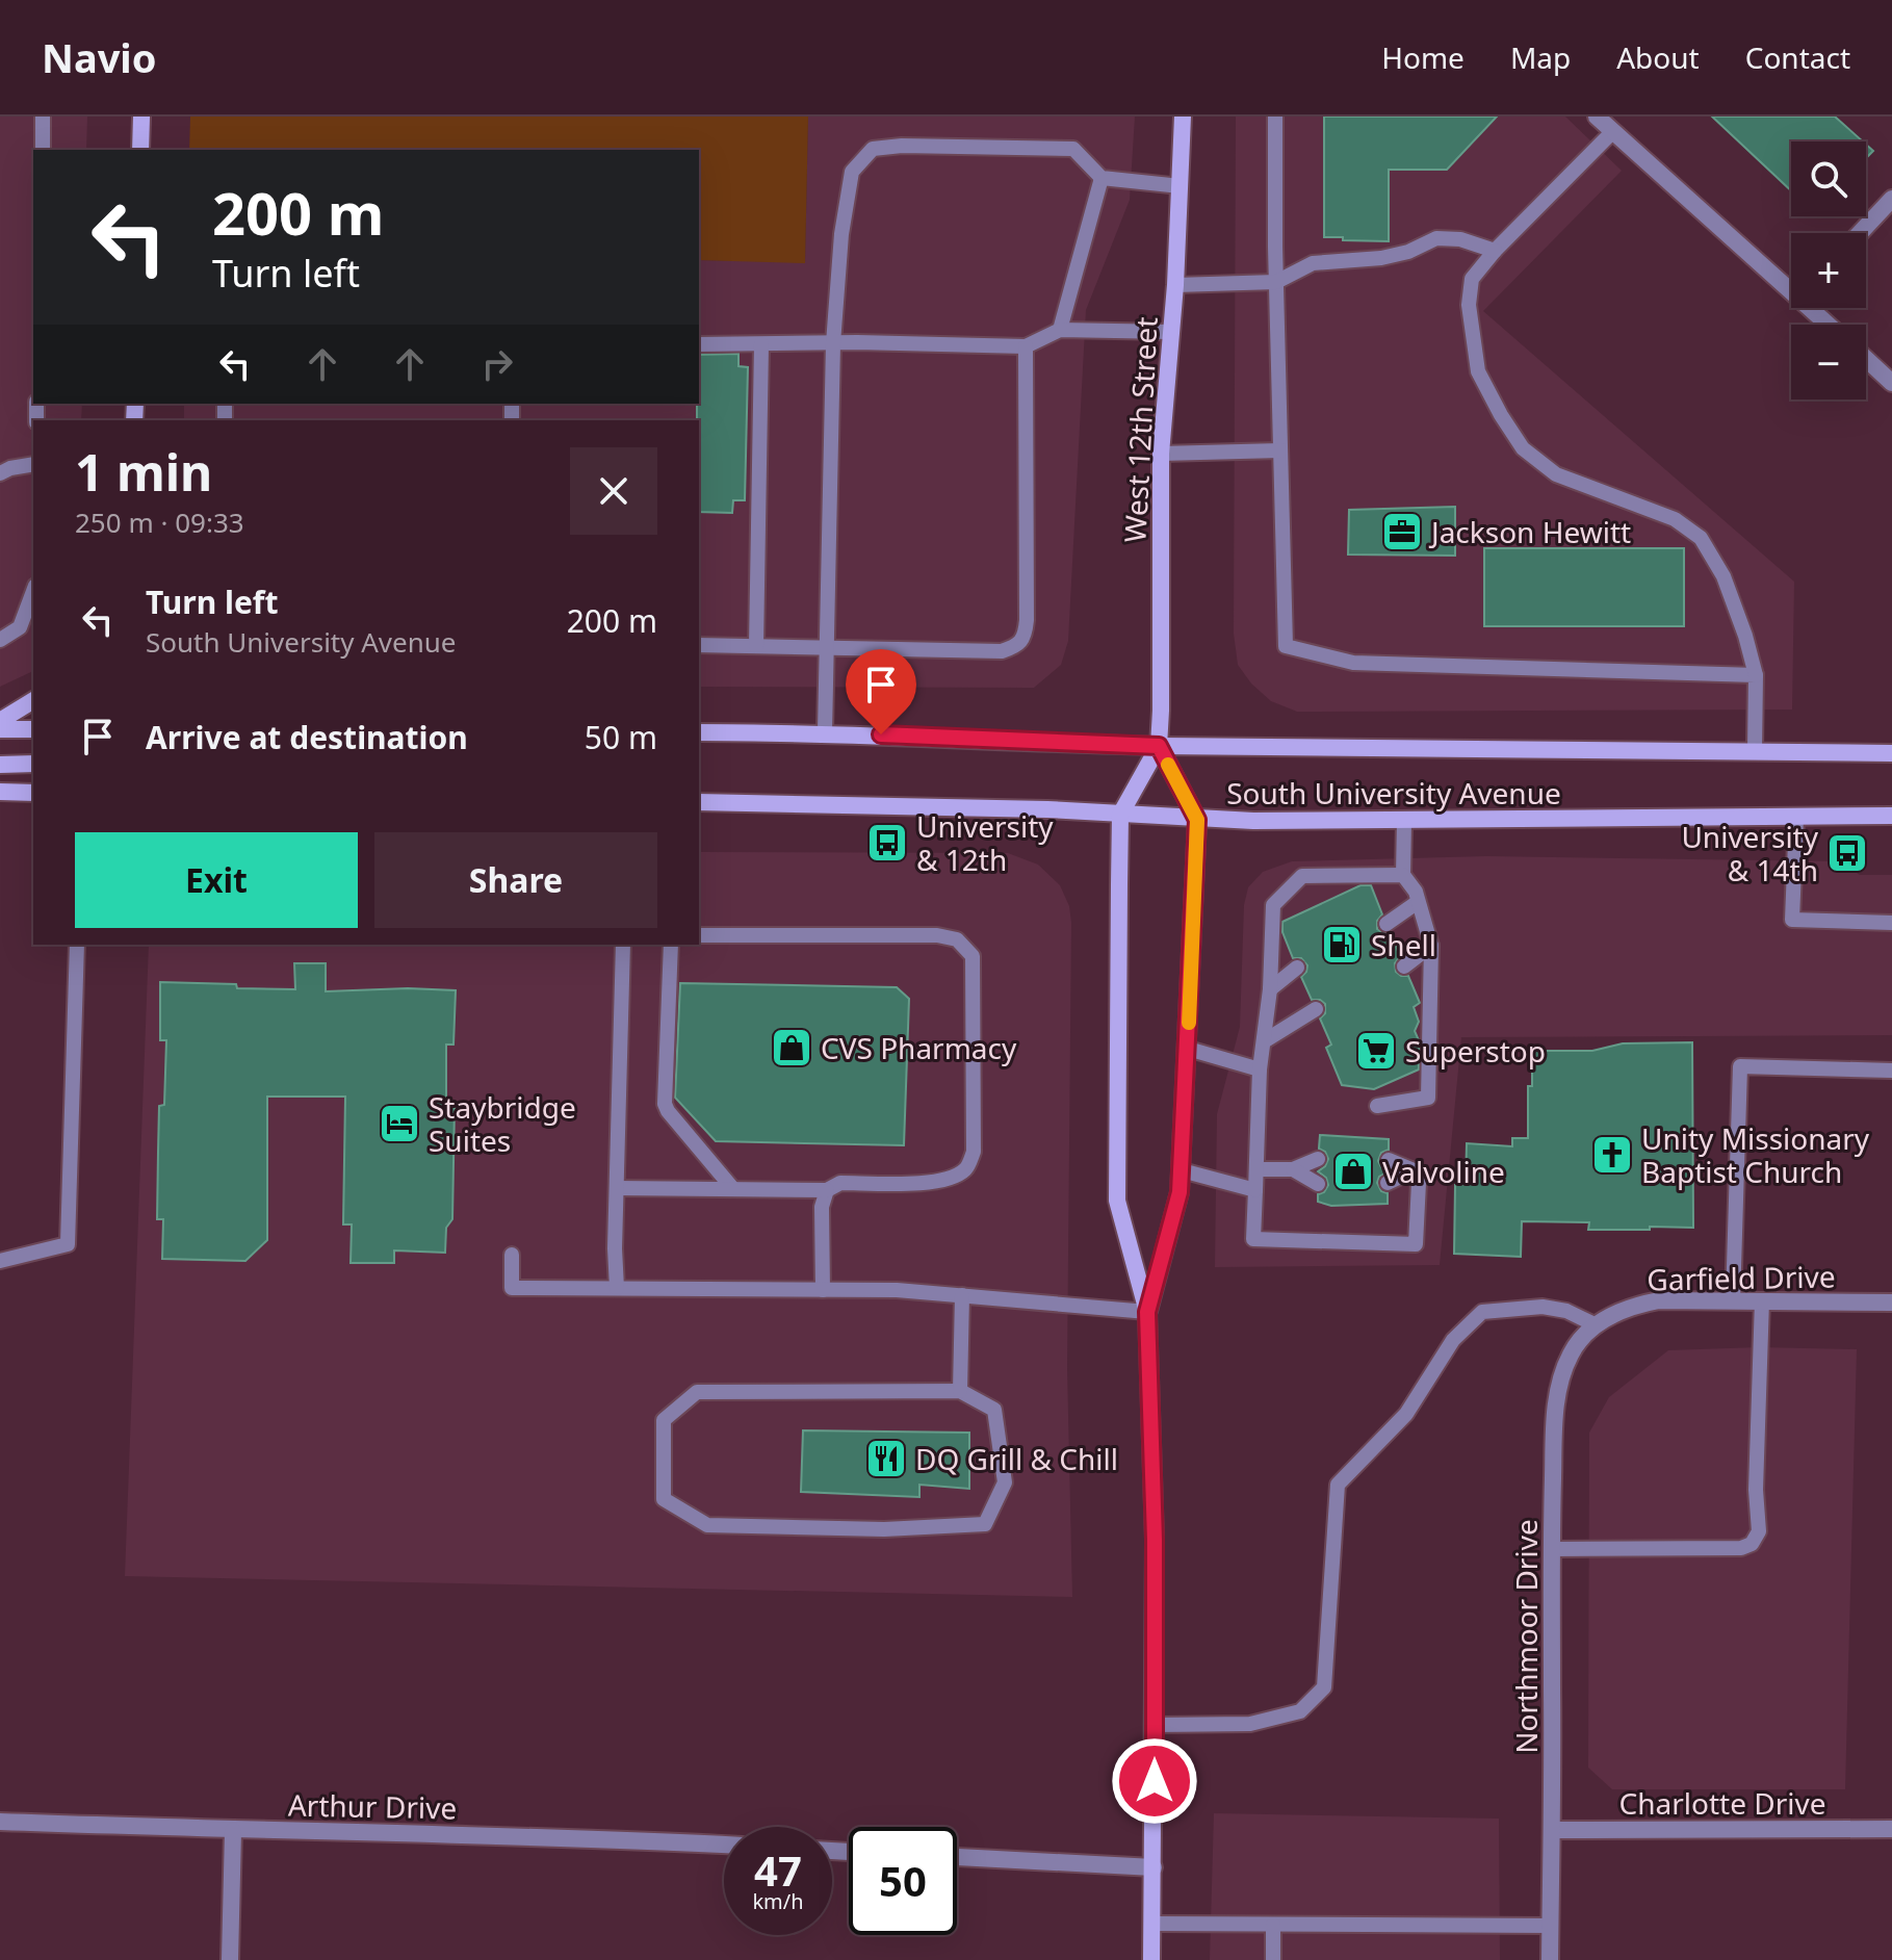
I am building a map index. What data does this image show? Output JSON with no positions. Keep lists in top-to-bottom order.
{
  "streets": {
    "main road": ["West 12th Street", "South University Avenue"],
    "street": [
      "Garfield Drive",
      "Northmoor Drive",
      "Charlotte Drive",
      "Arthur Drive"
    ]
  },
  "crossings": [
    ["West 12th Street", "South University Avenue"],
    ["Garfield Drive", "Northmoor Drive"],
    ["Northmoor Drive", "Charlotte Drive"]
  ],
  "places": {
    "office": ["Jackson Hewitt"],
    "bus stop": ["University & 12th", "University & 14th"],
    "fuel station": ["Shell"],
    "shop": ["CVS Pharmacy", "Valvoline"],
    "supermarket": ["Superstop"],
    "hotel": ["Staybridge Suites"],
    "church": ["Unity Missionary Baptist Church"],
    "restaurant": ["DQ Grill & Chill"]
  },
  "page": {
    "header": "Navio",
    "nav": [
      "Home",
      "Map",
      "About",
      "Contact"
    ],
    "map_buttons": ["+", "−"],
    "turn": ["200 m", "Turn left"],
    "heading": ["1 min", "250 m · 09:33"],
    "list": [
      {
        "name": "Turn left",
        "note": "South University Avenue",
        "value": "200 m"
      },
      {
        "name": "Arrive at destination",
        "value": "50 m"
      }
    ],
    "buttons": ["Exit", "Share"],
    "speed": "47 km/h",
    "limit": "50"
  }
}
